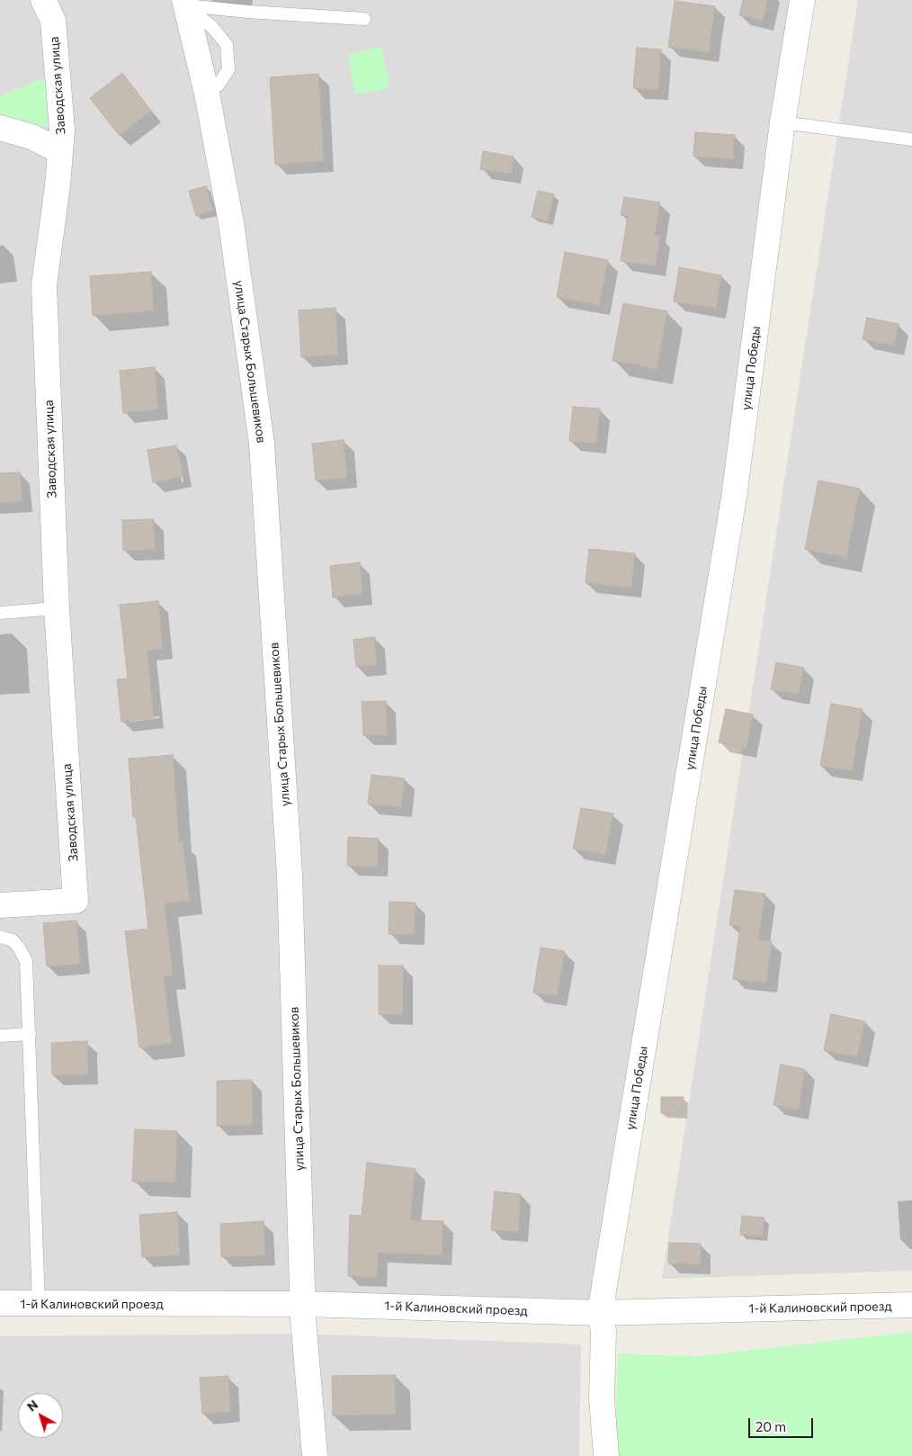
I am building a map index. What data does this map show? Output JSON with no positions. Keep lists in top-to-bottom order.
{
  "streets": {
    "street": [
      "Заводская улица",
      "улица Старых Большевиков",
      "улица Победы",
      "1-й Калиновский проезд"
    ]
  },
  "crossings": [
    ["улица Старых Большевиков", "1-й Калиновский проезд"],
    ["улица Победы", "1-й Калиновский проезд"]
  ],
  "scale_bar": "20 m",
  "north": "top left"
}
